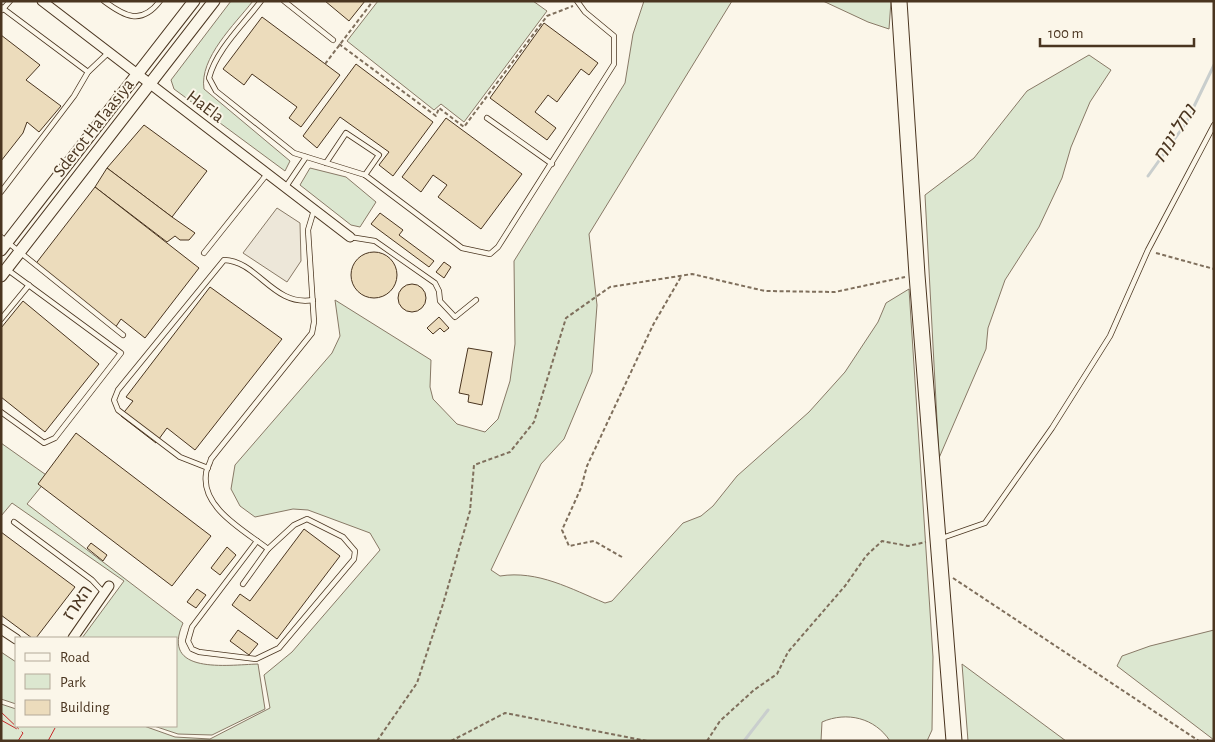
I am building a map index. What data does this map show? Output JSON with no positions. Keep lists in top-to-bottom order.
{
  "streets": {
    "street": ["HaEla", "Sderot HaTaasiya", "הארז"]
  },
  "crossings": [
    ["HaEla", "Sderot HaTaasiya"]
  ],
  "water": ["נחל ינוח"],
  "legend": ["Road", "Park", "Building"],
  "scale_bar": "100 m"
}
